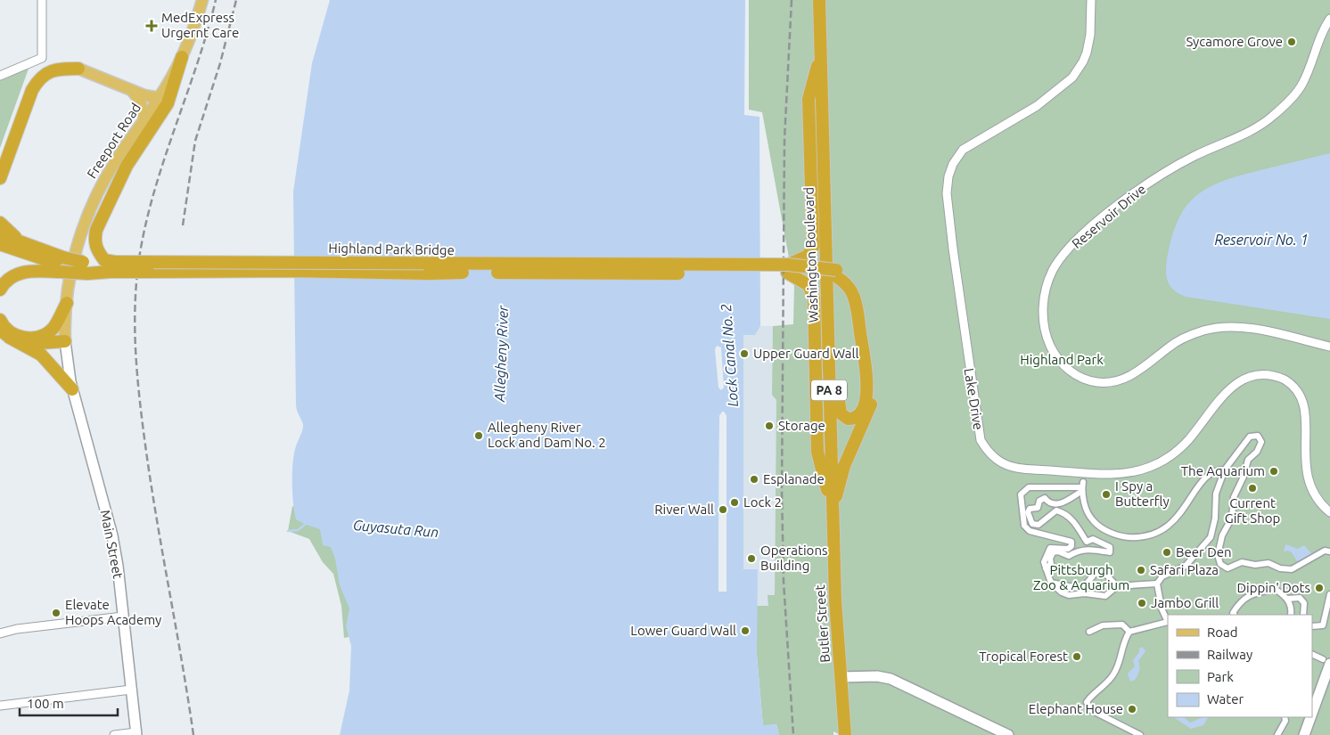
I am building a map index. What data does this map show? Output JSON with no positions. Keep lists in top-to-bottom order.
{
  "streets": {
    "highway": [
      "Highland Park Bridge",
      "Washington Boulevard",
      "PA 8",
      "Butler Street"
    ],
    "main road": ["Freeport Road", "Main Street"],
    "street": ["Reservoir Drive", "Lake Drive"]
  },
  "crossings": [
    ["Freeport Road", "Main Street"],
    ["Highland Park Bridge", "Washington Boulevard"],
    ["Washington Boulevard", "Butler Street"]
  ],
  "water": [
    "Reservoir No. 1",
    "Allegheny River",
    "Lock Canal No. 2",
    "Guyasuta Run"
  ],
  "parks": ["Highland Park", "Pittsburgh Zoo & Aquarium"],
  "places": {
    "health": ["MedExpress Urgernt Care"],
    "other": [
      "Sycamore Grove",
      "Upper Guard Wall",
      "Storage",
      "Allegheny River Lock and Dam No. 2",
      "The Aquarium",
      "Esplanade",
      "Current Gift Shop",
      "I Spy a Butterfly",
      "Lock 2",
      "River Wall",
      "Beer Den",
      "Operations Building",
      "Safari Plaza",
      "Dippin' Dots",
      "Jambo Grill",
      "Elevate Hoops Academy",
      "Lower Guard Wall",
      "Tropical Forest",
      "Elephant House"
    ]
  },
  "legend": [
    "Road",
    "Railway",
    "Park",
    "Water"
  ],
  "scale_bar": "100 m"
}
